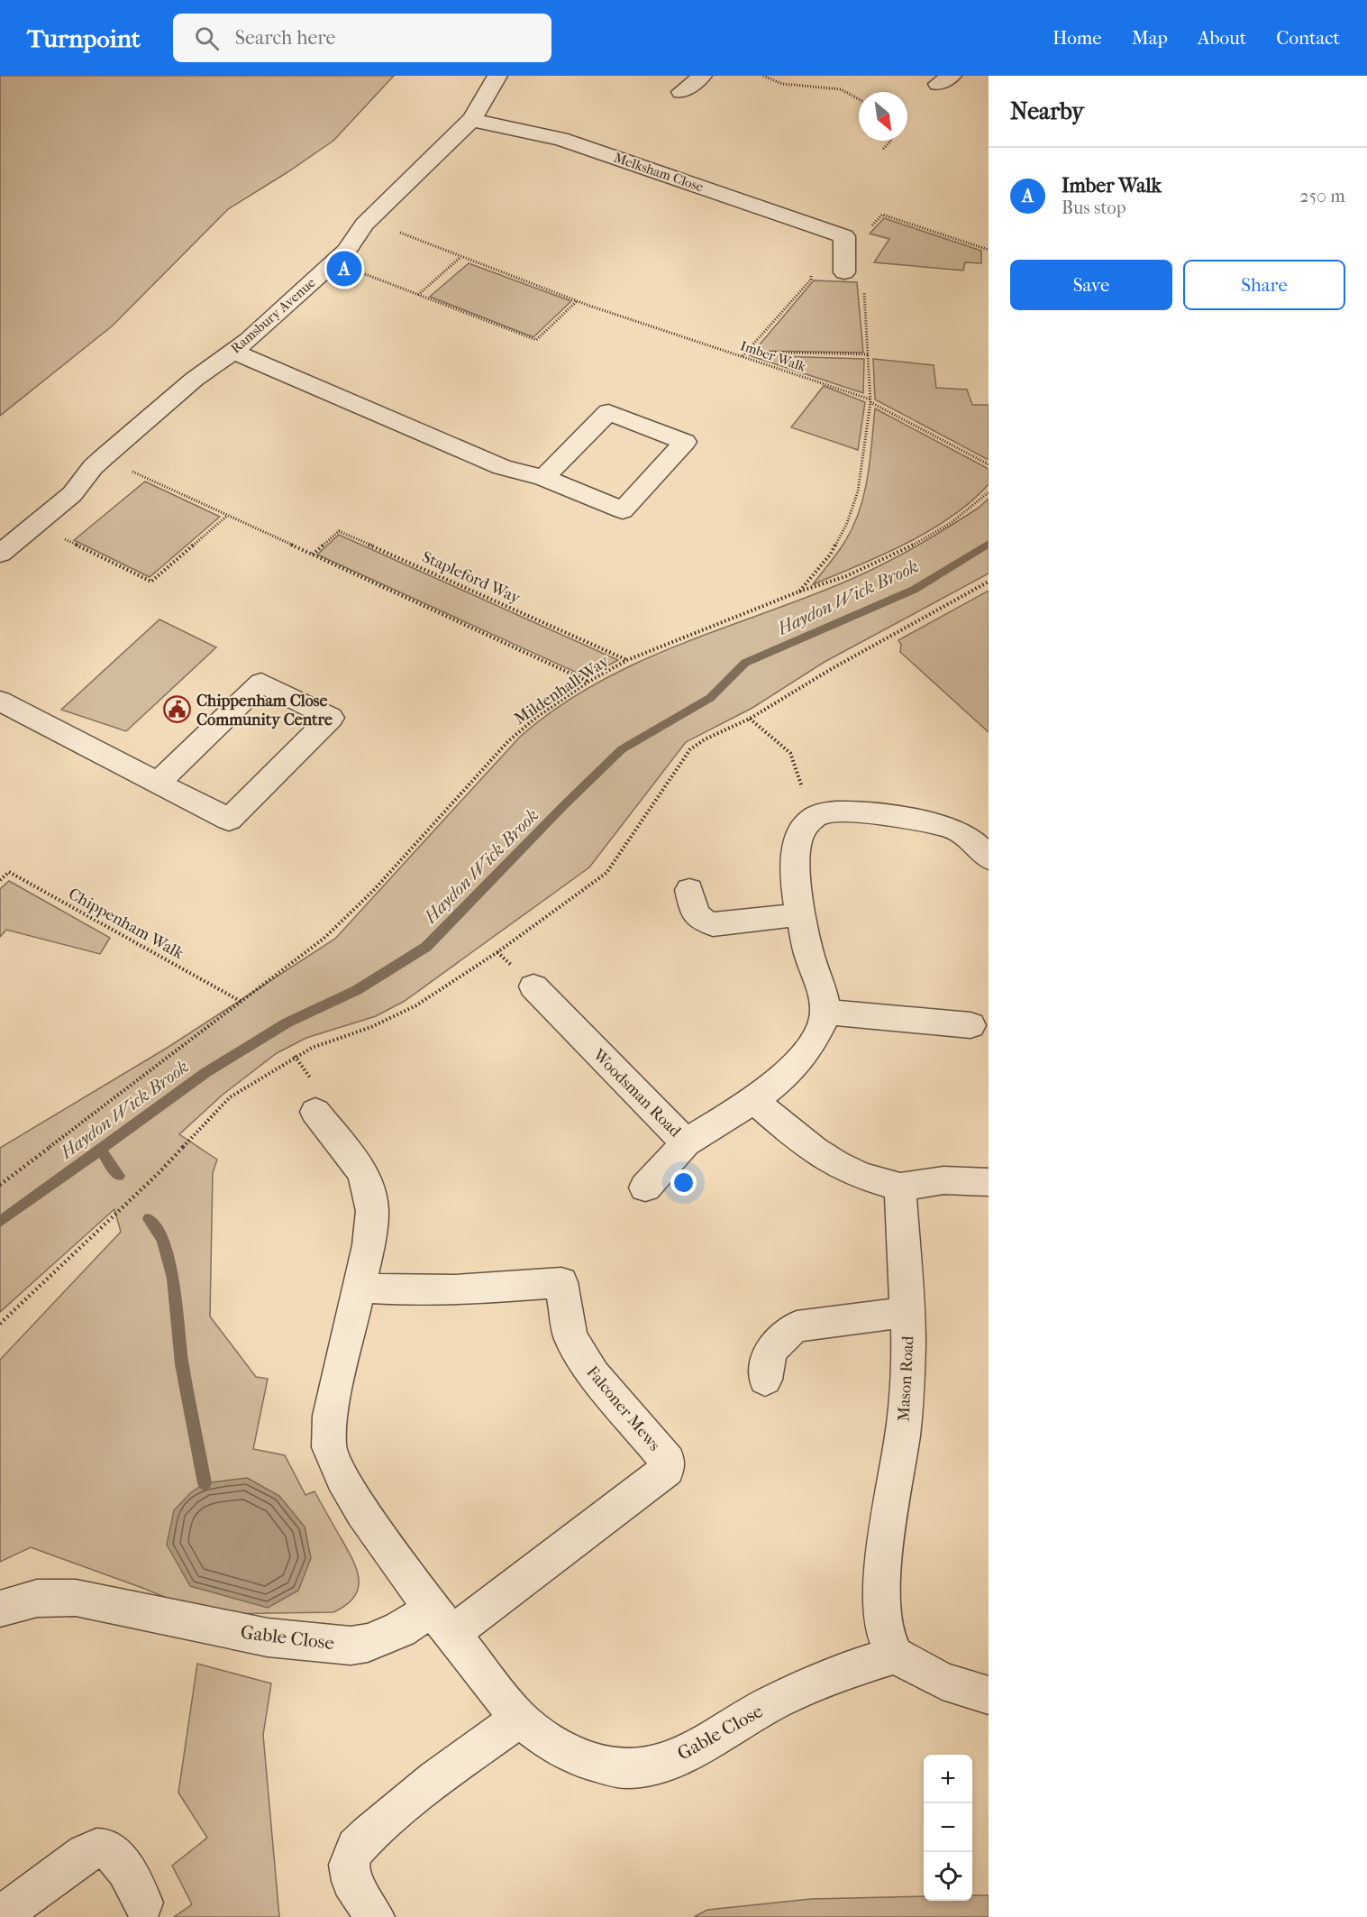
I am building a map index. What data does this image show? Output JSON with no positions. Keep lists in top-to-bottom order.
{
  "streets": {
    "street": [
      "Melksham Close",
      "Ramsbury Avenue",
      "Woodsman Road",
      "Mason Road",
      "Falconer Mews",
      "Gable Close"
    ],
    "path": [
      "Imber Walk",
      "Stapleford Way",
      "Mildenhall Way",
      "Chippenham Walk"
    ]
  },
  "crossings": [
    ["Melksham Close", "Ramsbury Avenue"],
    ["Ramsbury Avenue", "Imber Walk"],
    ["Imber Walk", "Mildenhall Way"],
    ["Stapleford Way", "Mildenhall Way"],
    ["Mildenhall Way", "Chippenham Walk"],
    ["Mason Road", "Gable Close"],
    ["Falconer Mews", "Gable Close"]
  ],
  "water": ["Haydon Wick Brook"],
  "places": {
    "public building": ["Chippenham Close Community Centre"]
  },
  "north": "bottom right",
  "page": {
    "header": "Turnpoint",
    "search": "Search here",
    "nav": [
      "Home",
      "Map",
      "About",
      "Contact"
    ],
    "heading": "Nearby",
    "list": [
      {
        "mark": "A",
        "name": "Imber Walk",
        "note": "Bus stop",
        "value": "250 m"
      }
    ],
    "buttons": ["Save", "Share"],
    "pins": "A",
    "map_buttons": ["+", "−"]
  }
}
